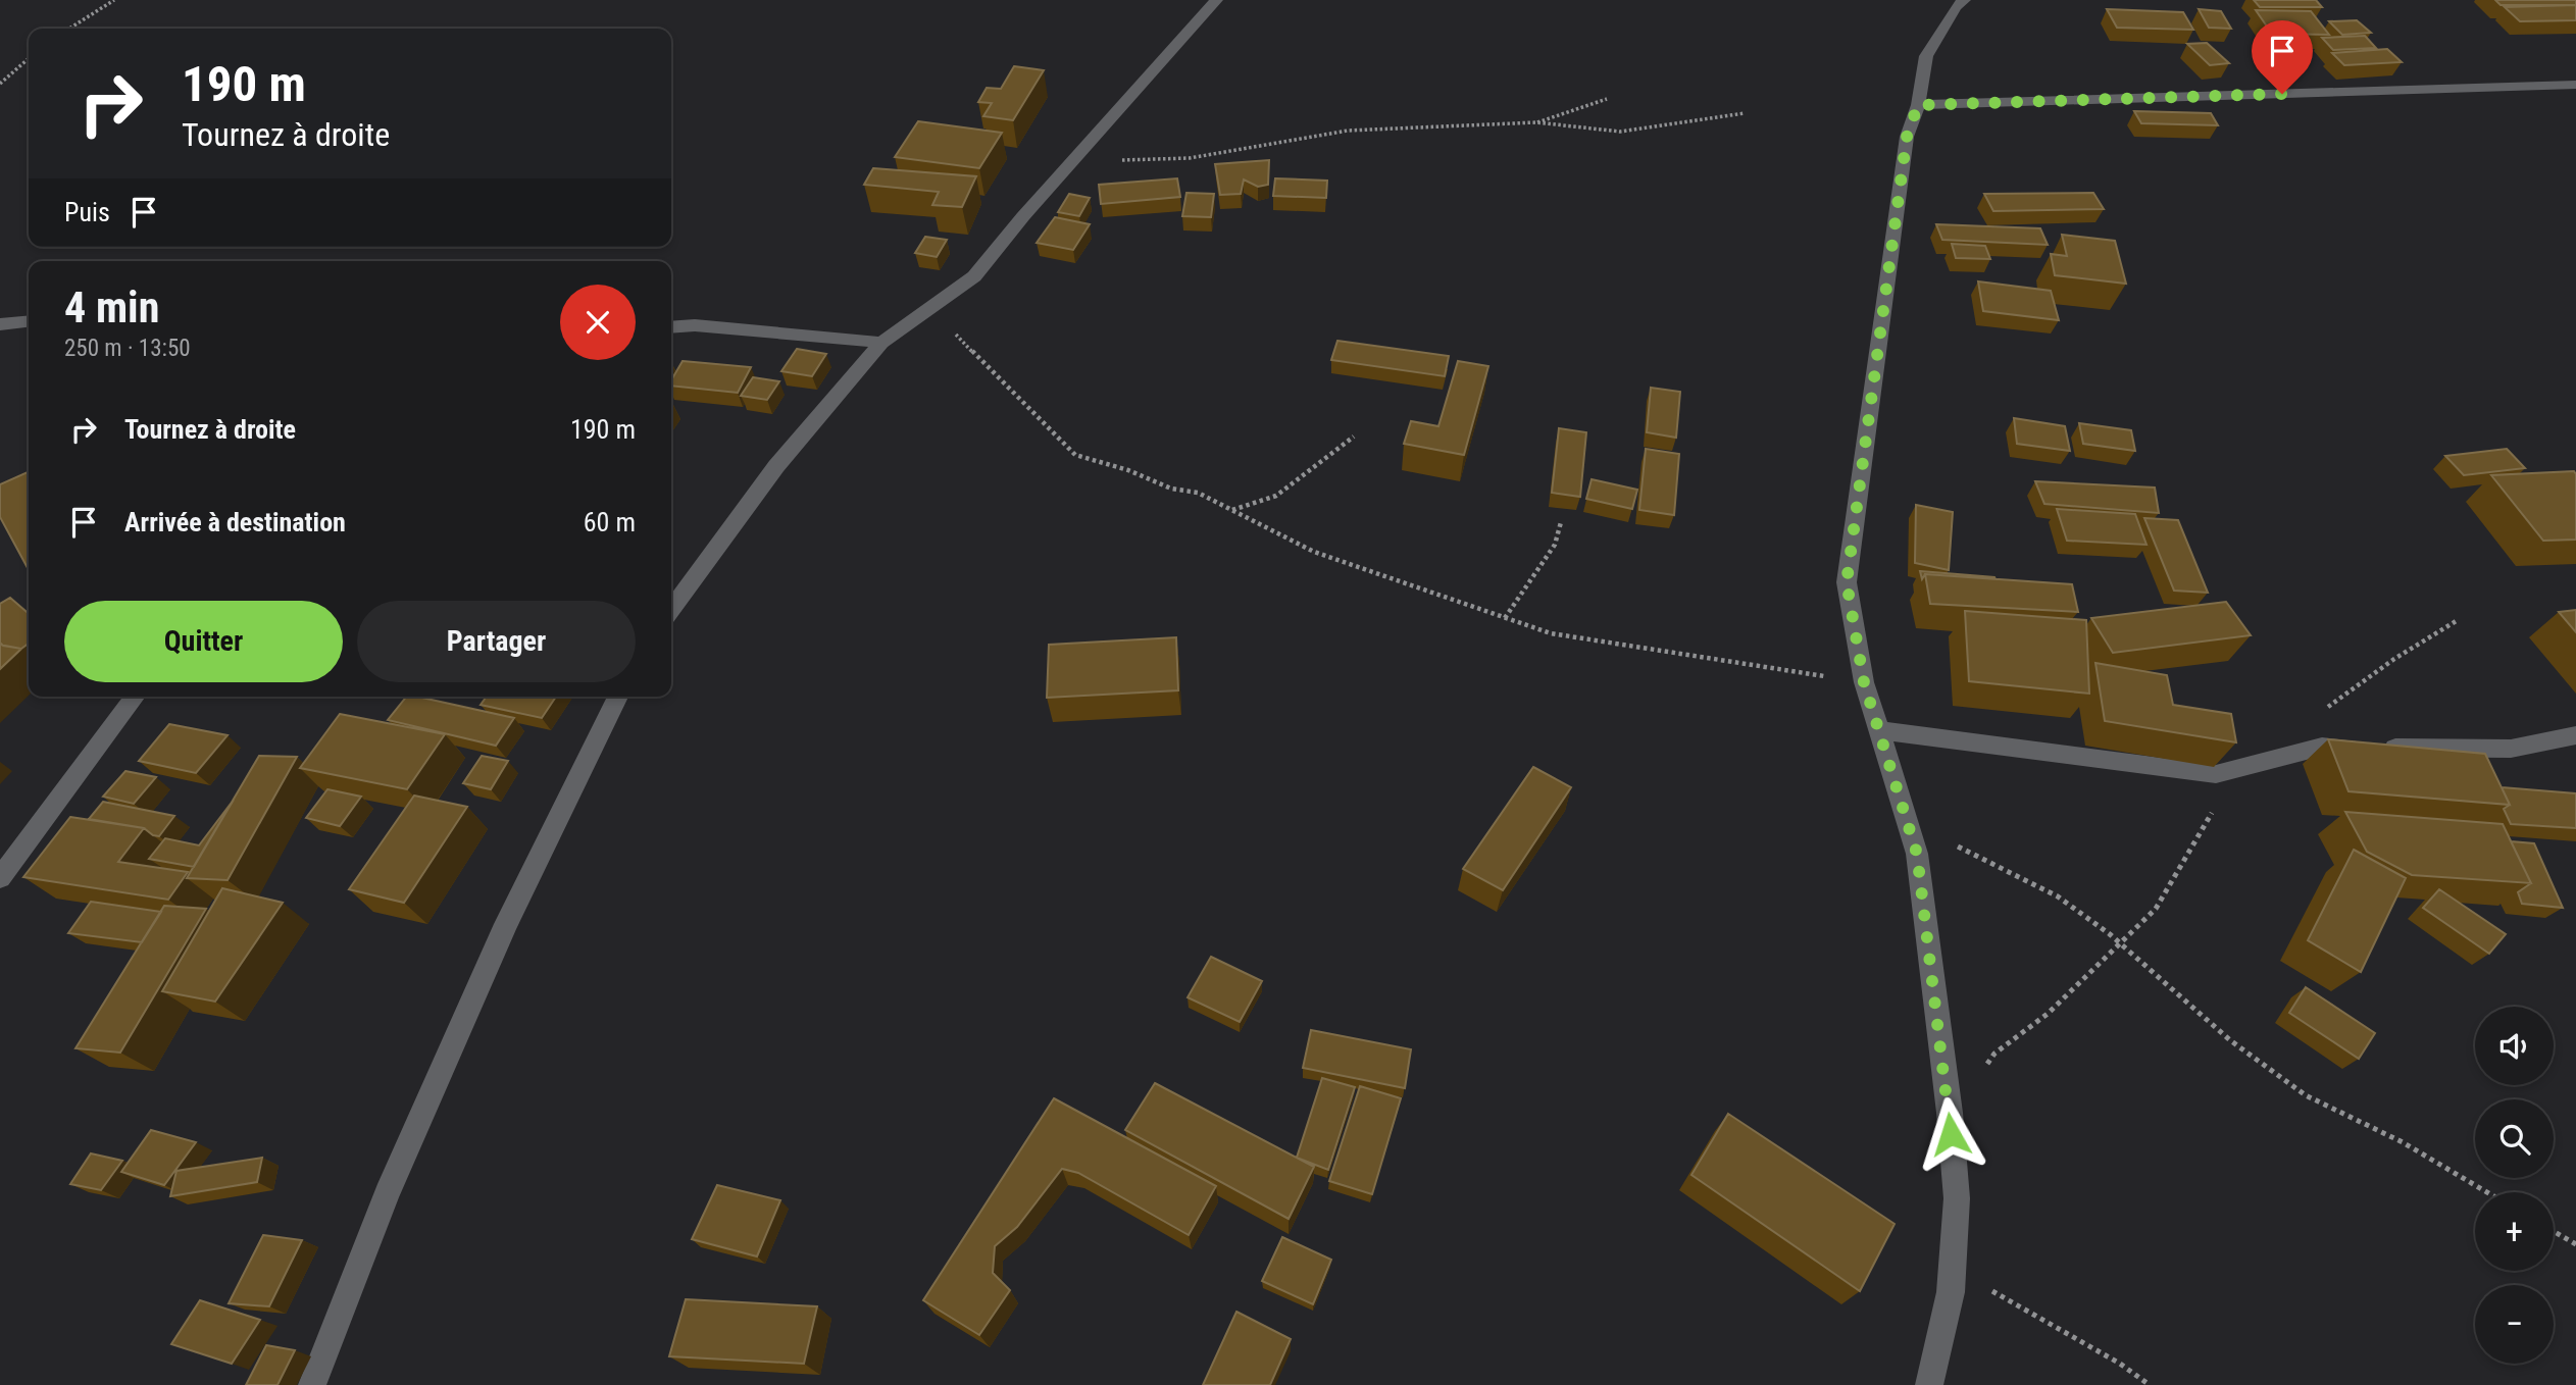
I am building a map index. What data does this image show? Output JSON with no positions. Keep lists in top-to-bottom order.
{
  "page": {
    "turn": ["190 m", "Tournez à droite"],
    "then": "Puis",
    "heading": ["4 min", "250 m · 13:50"],
    "list": [
      {
        "name": "Tournez à droite",
        "value": "190 m"
      },
      {
        "name": "Arrivée à destination",
        "value": "60 m"
      }
    ],
    "buttons": ["Quitter", "Partager"],
    "map_buttons": ["+", "−"]
  }
}
